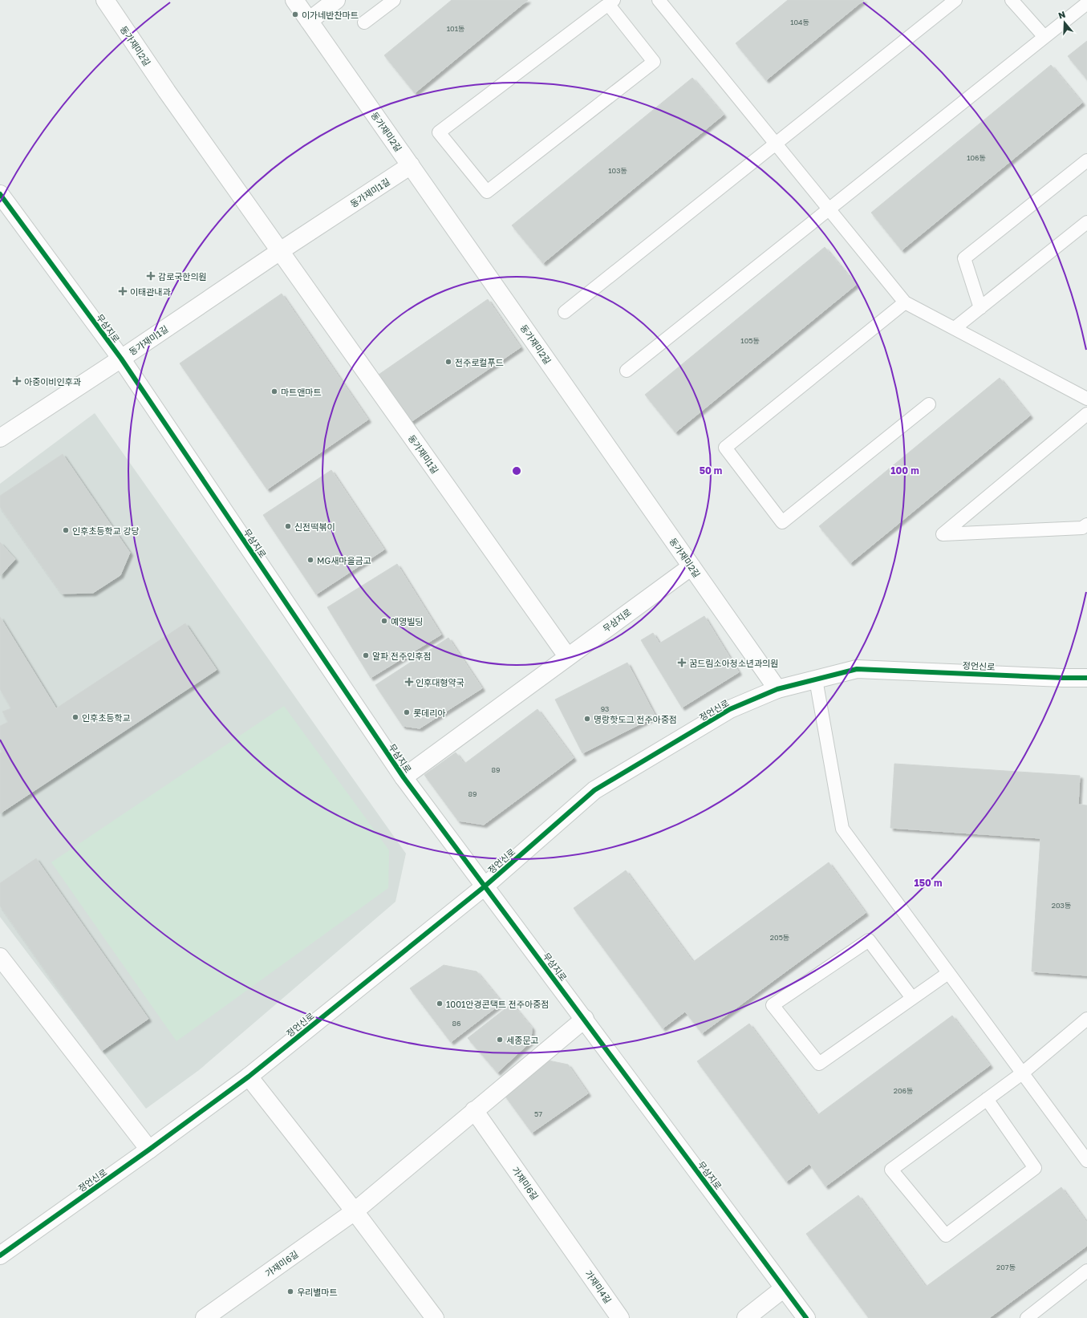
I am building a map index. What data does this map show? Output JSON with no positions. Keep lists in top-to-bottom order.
{
  "streets": {
    "street": [
      "동가재미2길",
      "동가재미1길",
      "무삼지로",
      "정언신로",
      "가재미6길",
      "가재미4길"
    ]
  },
  "crossings": [
    ["동가재미2길", "동가재미1길"],
    ["동가재미2길", "무삼지로"],
    ["동가재미2길", "정언신로"],
    ["동가재미1길", "무삼지로"],
    ["무삼지로", "정언신로"],
    ["무삼지로", "가재미6길"],
    ["가재미6길", "가재미4길"]
  ],
  "places": {
    "other": [
      "이가네반찬마트",
      "전주로컬푸드",
      "마트앤마트",
      "신전떡볶이",
      "인후초등학교 강당",
      "MG새마을금고",
      "예영빌딩",
      "알파 전주인후점",
      "롯데리아",
      "인후초등학교",
      "명랑핫도그 전주아중점",
      "1001안경콘택트 전주아중점",
      "세종문고",
      "우리별마트"
    ],
    "health": [
      "감로국한의원",
      "이태관내과",
      "아중이비인후과",
      "꿈드림소아청소년과의원",
      "인후대형약국"
    ]
  },
  "house_numbers": [
    "104동",
    "101동",
    "106동",
    "103동",
    "105동",
    "93",
    "89",
    "89",
    "203동",
    "205동",
    "86",
    "206동",
    "57",
    "207동"
  ],
  "north": "top",
  "rings": ["50 m", "100 m", "150 m"]
}
